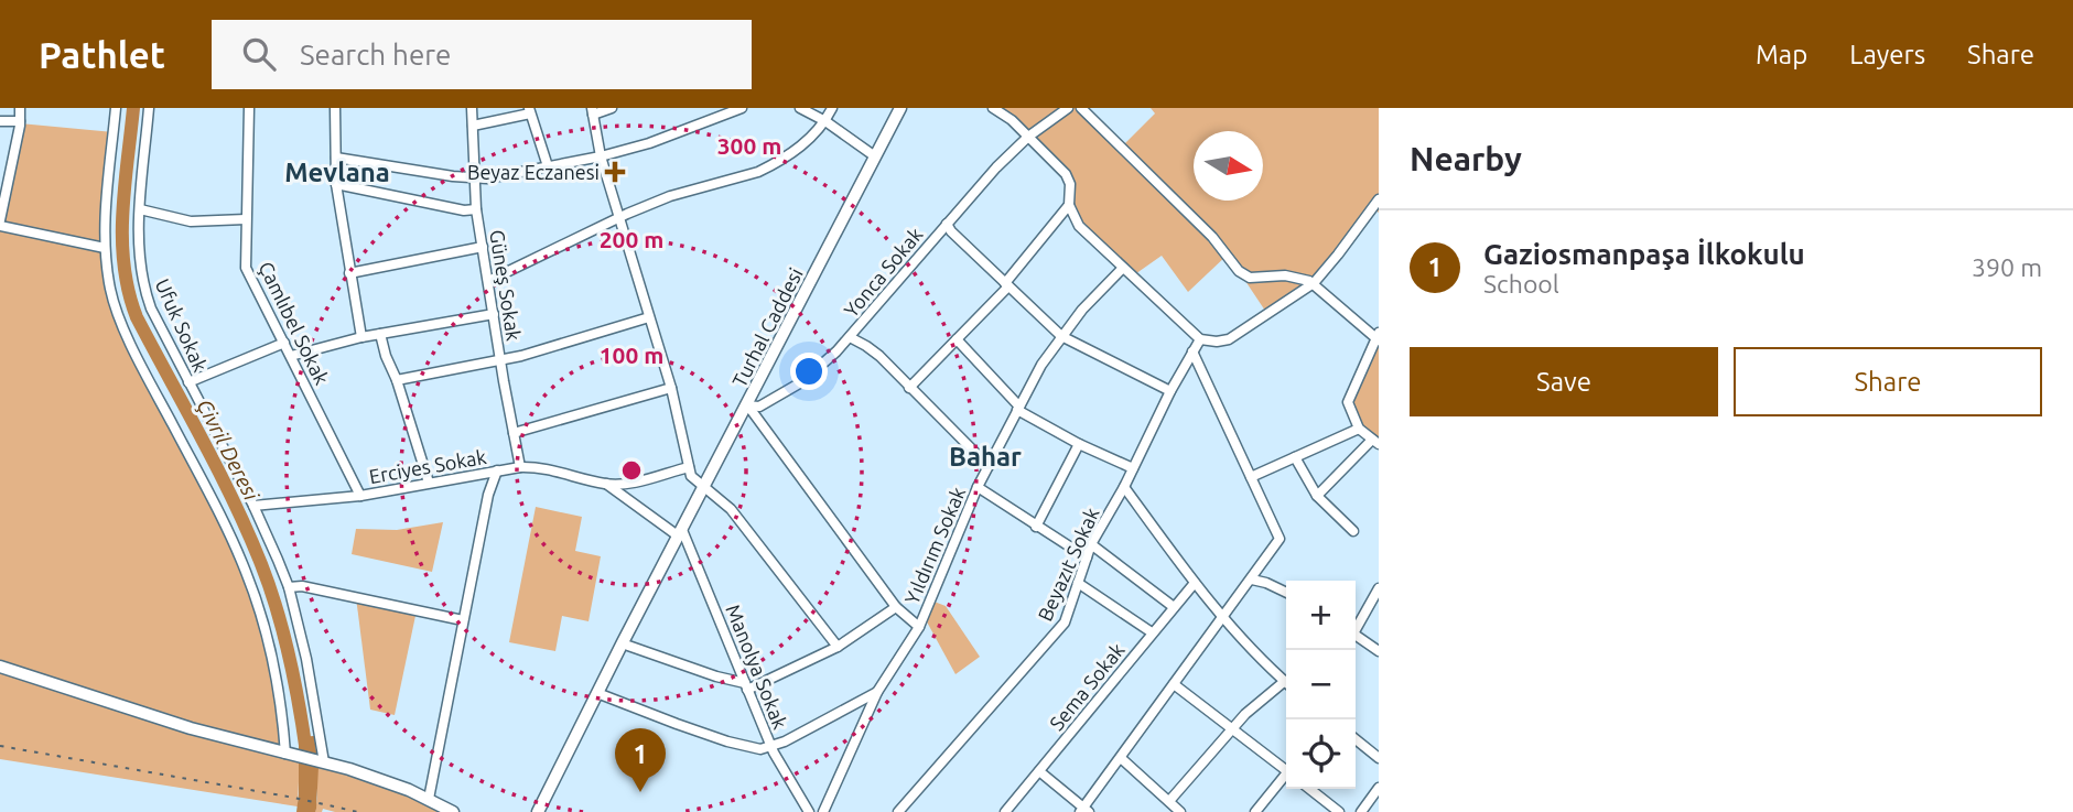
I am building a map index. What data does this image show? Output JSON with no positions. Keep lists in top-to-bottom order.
{
  "streets": {
    "street": [
      "Yonca Sokak",
      "Güneş Sokak",
      "Çamlıbel Sokak",
      "Ufuk Sokak",
      "Turhal Caddesi",
      "Erciyes Sokak",
      "Yıldırım Sokak",
      "Beyazıt Sokak",
      "Manolya Sokak",
      "Sema Sokak"
    ]
  },
  "crossings": [
    ["Yonca Sokak", "Turhal Caddesi"],
    ["Güneş Sokak", "Erciyes Sokak"],
    ["Çamlıbel Sokak", "Erciyes Sokak"],
    ["Ufuk Sokak", "Erciyes Sokak"],
    ["Turhal Caddesi", "Erciyes Sokak"],
    ["Turhal Caddesi", "Manolya Sokak"],
    ["Erciyes Sokak", "Manolya Sokak"]
  ],
  "districts": ["Mevlana", "Bahar"],
  "water": ["Çivril Deresi"],
  "places": {
    "health": ["Beyaz Eczanesi"]
  },
  "north": "right",
  "page": {
    "header": "Pathlet",
    "search": "Search here",
    "nav": ["Map", "Layers", "Share"],
    "heading": "Nearby",
    "list": [
      {
        "mark": "1",
        "name": "Gaziosmanpaşa İlkokulu",
        "note": "School",
        "value": "390 m"
      }
    ],
    "buttons": ["Save", "Share"],
    "map_buttons": ["+", "−"],
    "pins": "1"
  },
  "rings": ["300 m", "200 m", "100 m"]
}
